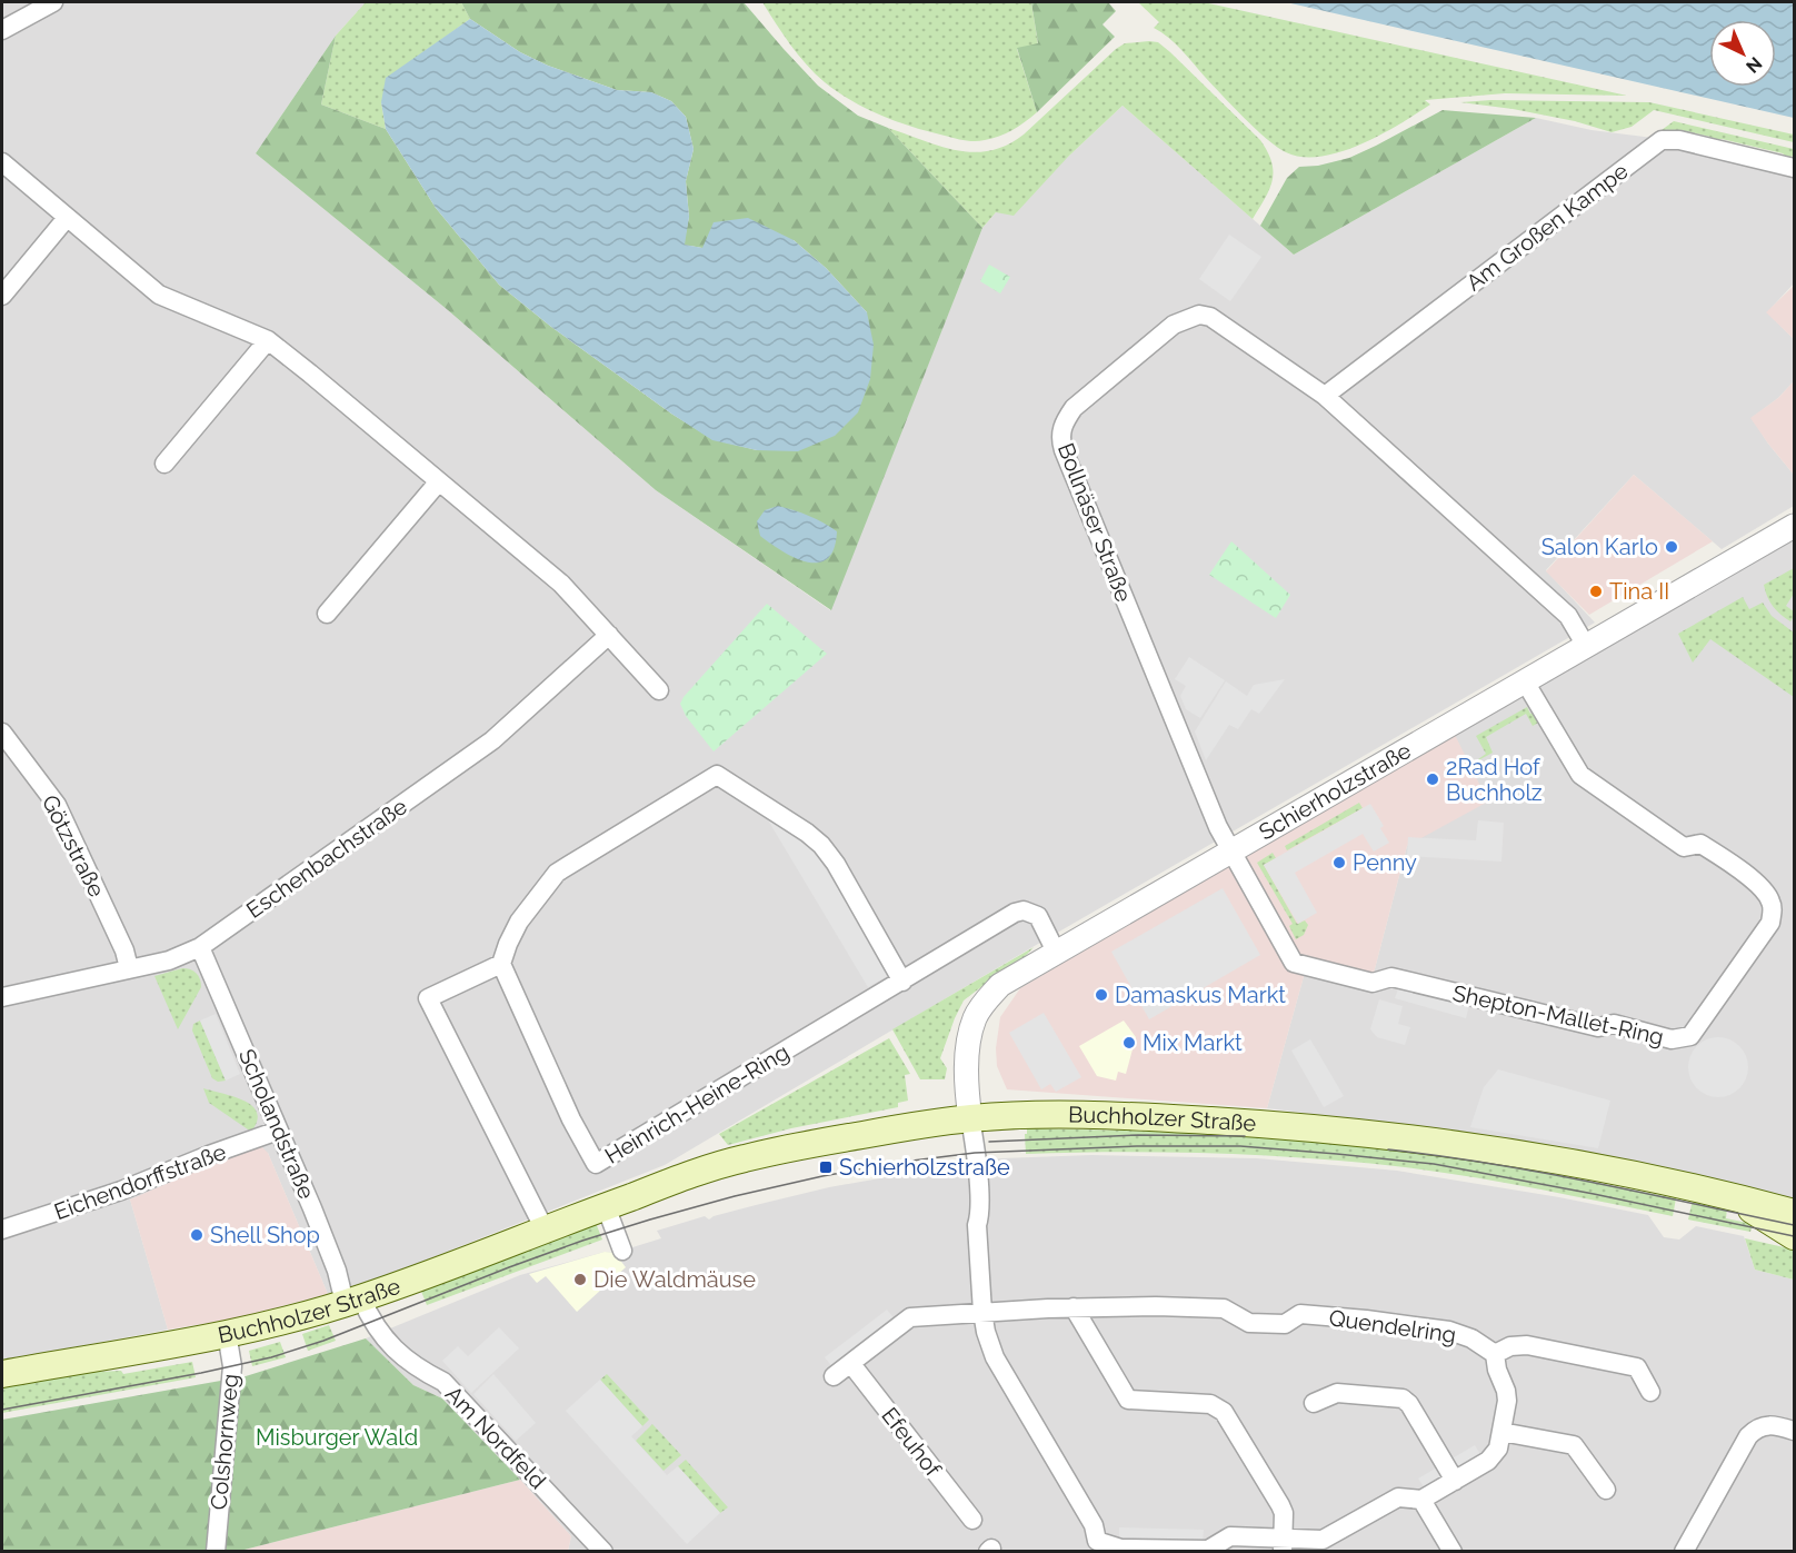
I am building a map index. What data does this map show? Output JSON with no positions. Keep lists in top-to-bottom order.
{
  "streets": {
    "main road": ["Buchholzer Straße"],
    "street": [
      "Am Großen Kampe",
      "Bollnäser Straße",
      "Schierholzstraße",
      "Götzstraße",
      "Eschenbachstraße",
      "Shepton-Mallet-Ring",
      "Heinrich-Heine-Ring",
      "Scholandstraße",
      "Eichendorffstraße",
      "Quendelring",
      "Am Nordfeld",
      "Colshornweg",
      "Efeuhof"
    ]
  },
  "crossings": [
    ["Am Großen Kampe", "Bollnäser Straße"],
    ["Bollnäser Straße", "Schierholzstraße"],
    ["Bollnäser Straße", "Shepton-Mallet-Ring"],
    ["Schierholzstraße", "Shepton-Mallet-Ring"],
    ["Schierholzstraße", "Heinrich-Heine-Ring"],
    ["Schierholzstraße", "Buchholzer Straße"],
    ["Götzstraße", "Eschenbachstraße"],
    ["Eschenbachstraße", "Scholandstraße"],
    ["Buchholzer Straße", "Scholandstraße"],
    ["Buchholzer Straße", "Am Nordfeld"],
    ["Buchholzer Straße", "Colshornweg"],
    ["Scholandstraße", "Eichendorffstraße"],
    ["Scholandstraße", "Am Nordfeld"]
  ],
  "parks": ["Misburger Wald"],
  "places": {
    "other": [
      "Salon Karlo",
      "Tina II",
      "2Rad Hof Buchholz",
      "Penny",
      "Damaskus Markt",
      "Mix Markt",
      "Shell Shop",
      "Die Waldmäuse"
    ],
    "transit": ["Schierholzstraße"]
  },
  "north": "bottom right"
}
